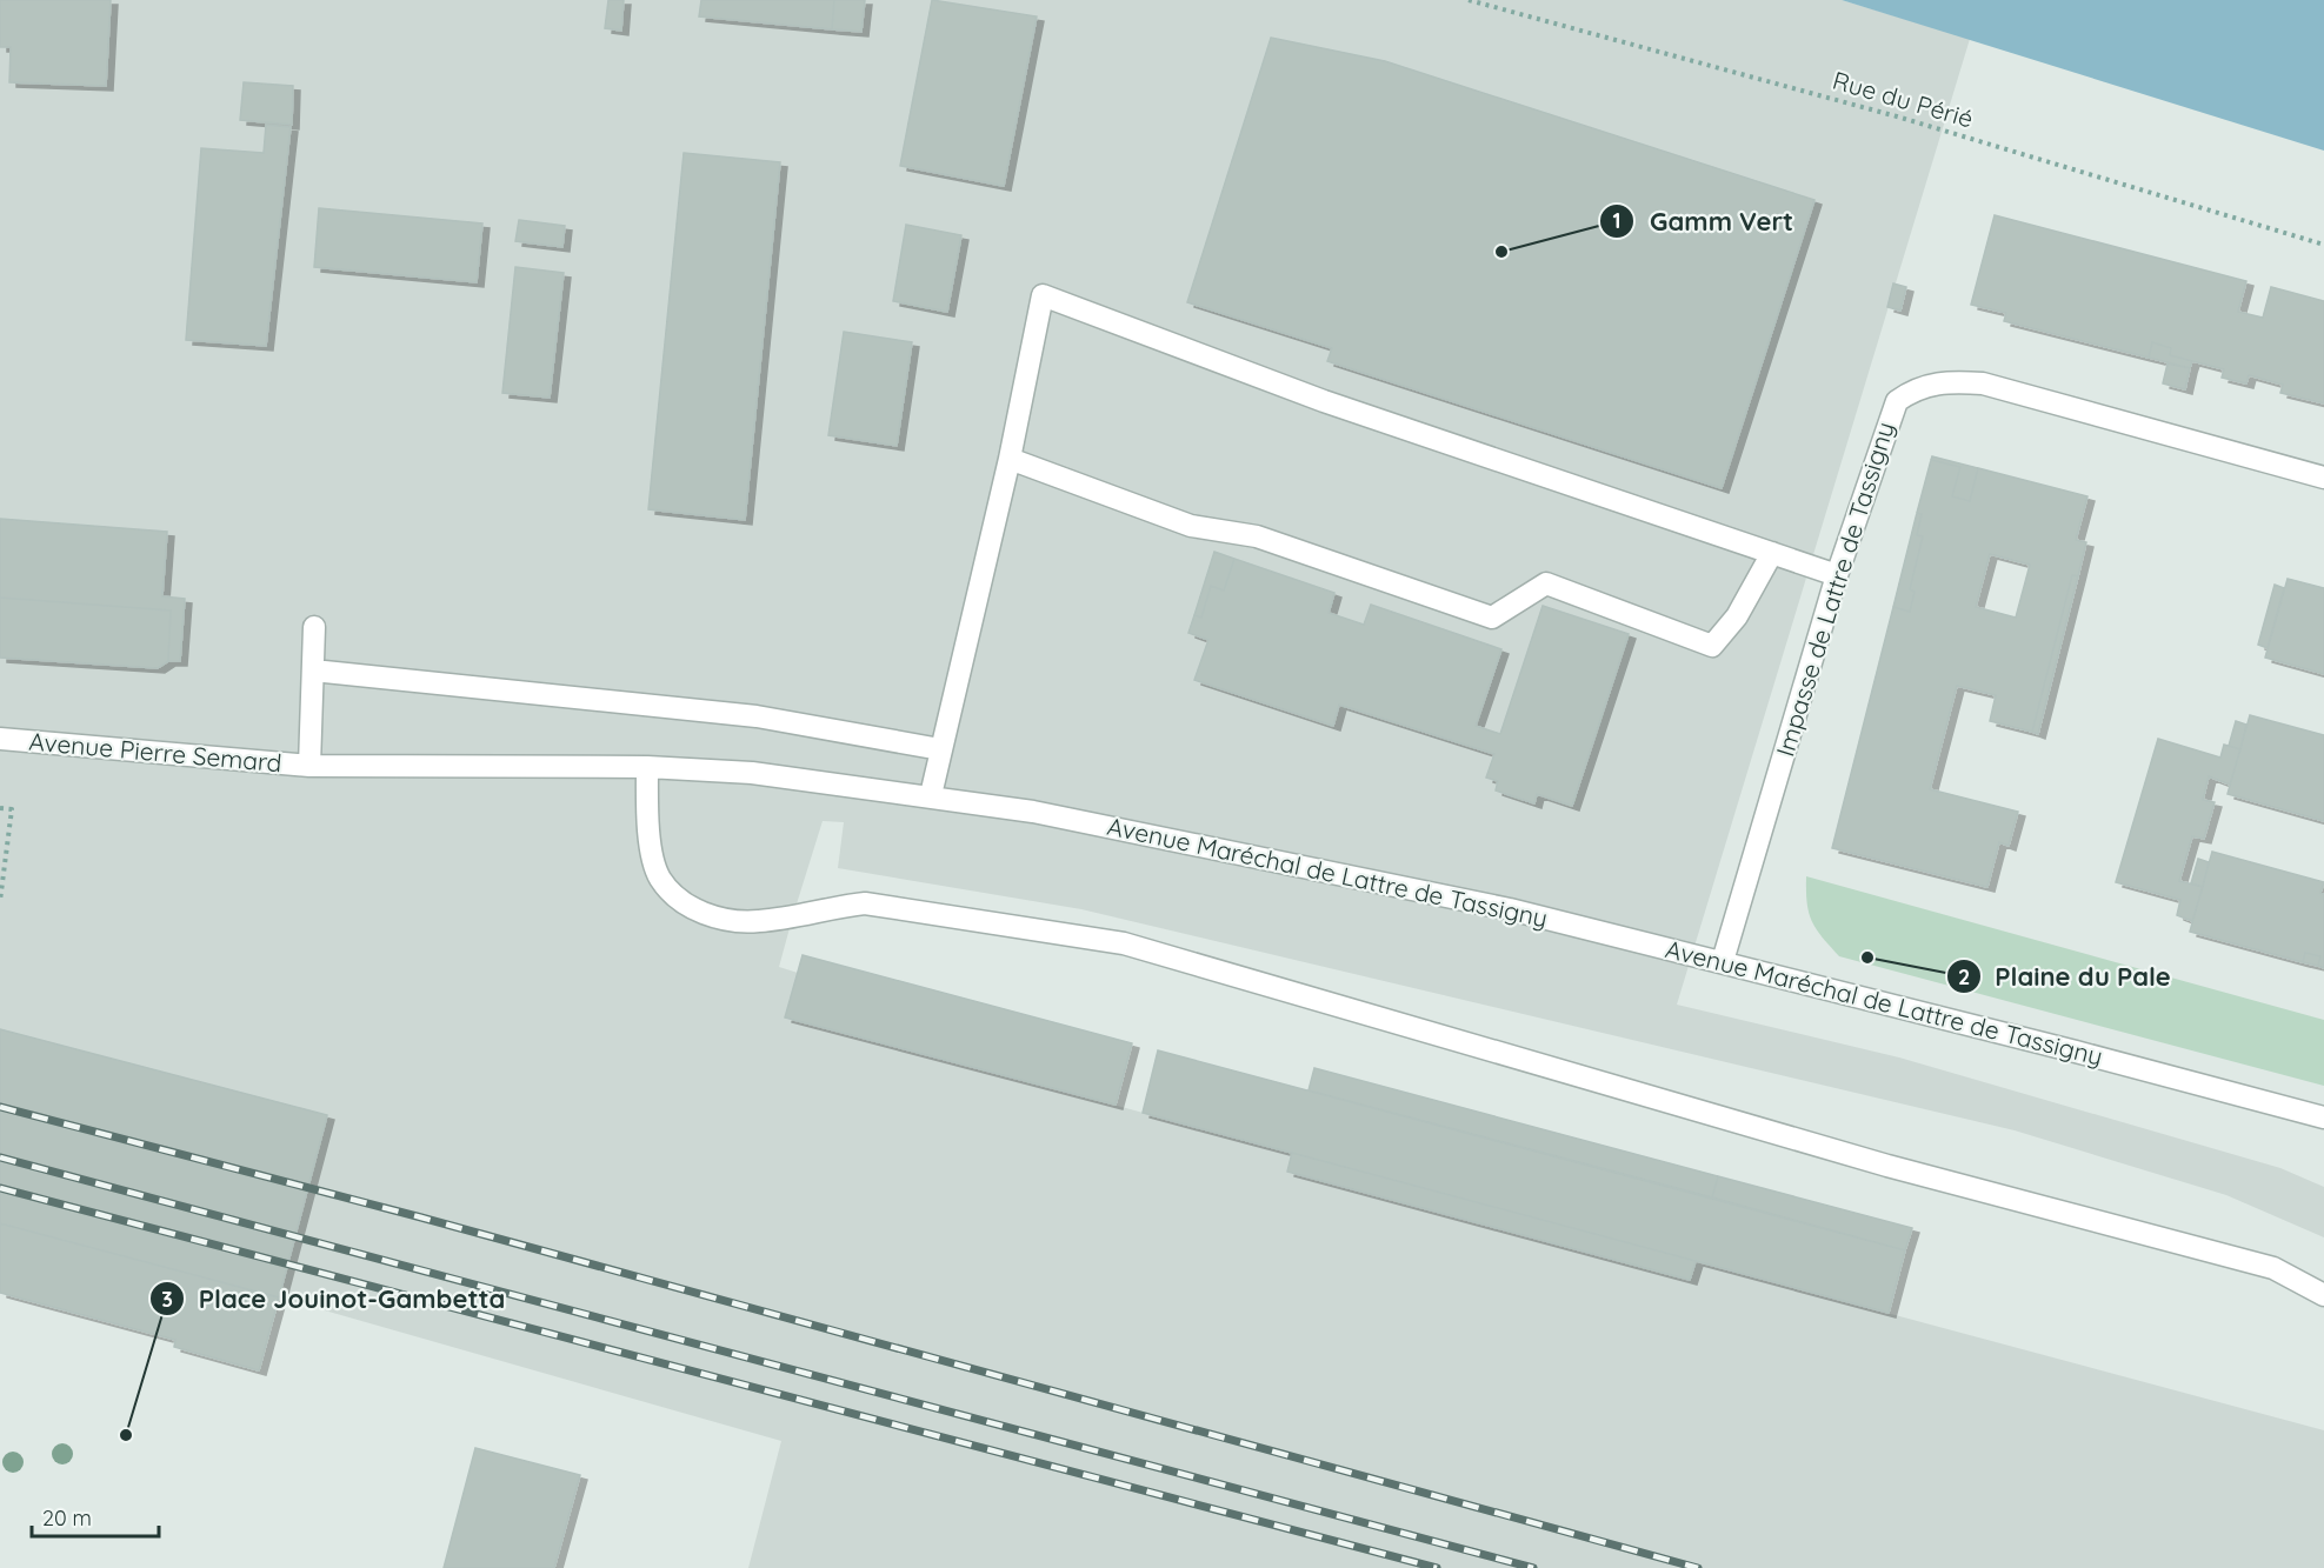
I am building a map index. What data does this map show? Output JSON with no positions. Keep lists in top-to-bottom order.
{
  "streets": {
    "street": ["Impasse de Lattre de Tassigny", "Avenue Pierre Semard", "Avenue Maréchal de Lattre de Tassigny"],
    "path": ["Rue du Périé"]
  },
  "crossings": [
    ["Impasse de Lattre de Tassigny", "Avenue Maréchal de Lattre de Tassigny"],
    ["Avenue Pierre Semard", "Avenue Maréchal de Lattre de Tassigny"]
  ],
  "places": ["Gamm Vert", "Plaine du Pale", "Place Jouinot-Gambetta"],
  "scale_bar": "20 m"
}
